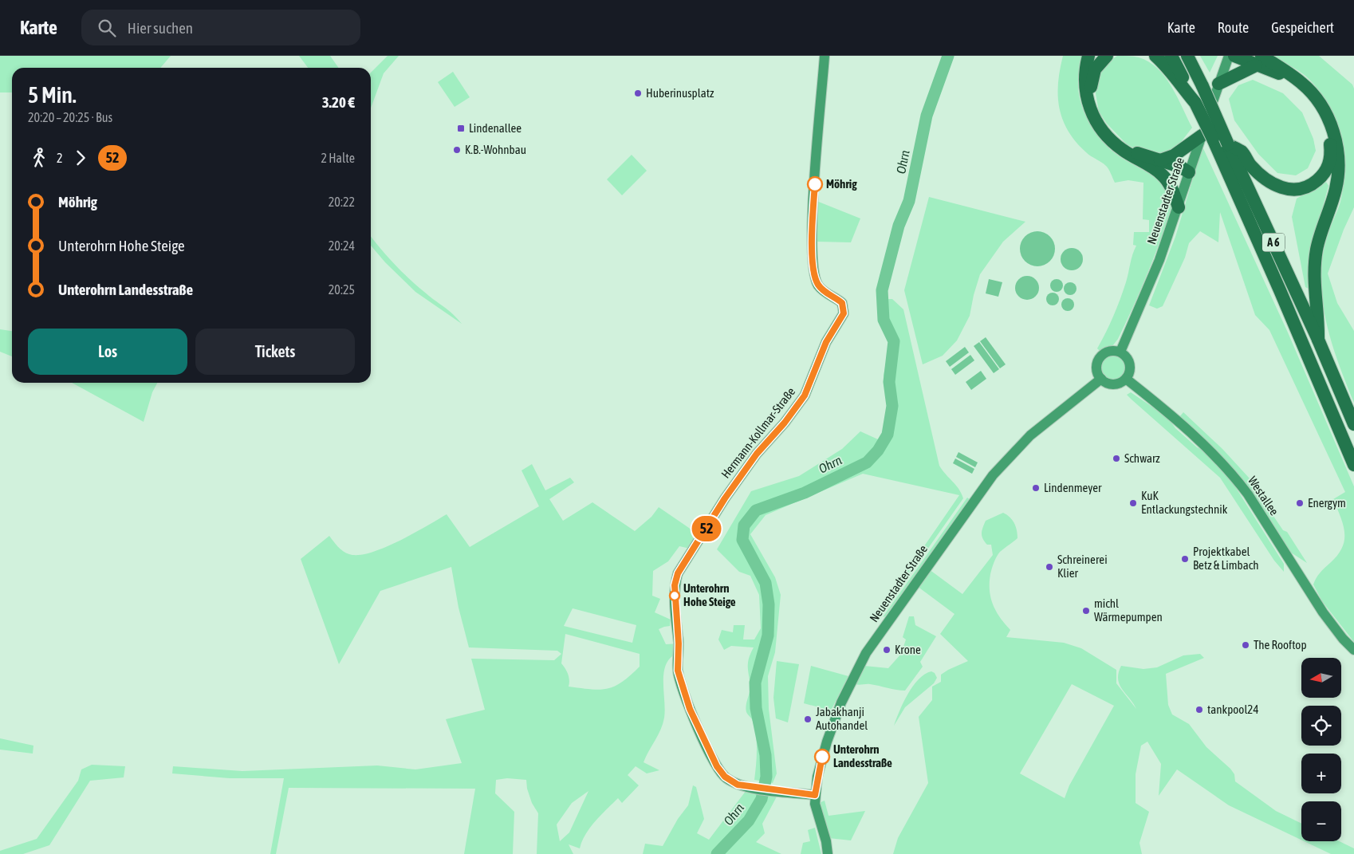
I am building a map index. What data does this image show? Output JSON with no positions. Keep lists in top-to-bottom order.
{
  "streets": {
    "highway": ["A 6"],
    "main road": ["Neuenstadter Straße", "Hermann-Kollmar-Straße", "Westallee"]
  },
  "crossings": [
    ["Neuenstadter Straße", "A 6"],
    ["Neuenstadter Straße", "Hermann-Kollmar-Straße"],
    ["Neuenstadter Straße", "Westallee"]
  ],
  "water": ["Ohrn"],
  "places": {
    "other": [
      "Huberinusplatz",
      "K.B.-Wohnbau",
      "Möhrig",
      "Schwarz",
      "Lindenmeyer",
      "KuK Entlackungstechnik",
      "Energym",
      "Projektkabel Betz & Limbach",
      "Schreinerei Klier",
      "Unterohrn Hohe Steige",
      "michl Wärmepumpen",
      "The Rooftop",
      "Krone",
      "tankpool24",
      "Jabakhanji Autohandel",
      "Unterohrn Landesstraße"
    ],
    "transit": ["Lindenallee"]
  },
  "lines": ["bus line 52"],
  "north": "left",
  "page": {
    "header": "Karte",
    "search": "Hier suchen",
    "nav": ["Karte", "Route", "Gespeichert"],
    "on_map": "52",
    "heading": ["5 Min.", "20:20 – 20:25 · Bus", "3.20 €"],
    "legs": ["2", "52", "2 Halte"],
    "list": [
      {
        "name": "Möhrig",
        "value": "20:22"
      },
      {
        "name": "Unterohrn Hohe Steige",
        "value": "20:24"
      },
      {
        "name": "Unterohrn Landesstraße",
        "value": "20:25"
      }
    ],
    "buttons": ["Los", "Tickets"],
    "map_buttons": ["+", "−"]
  }
}
